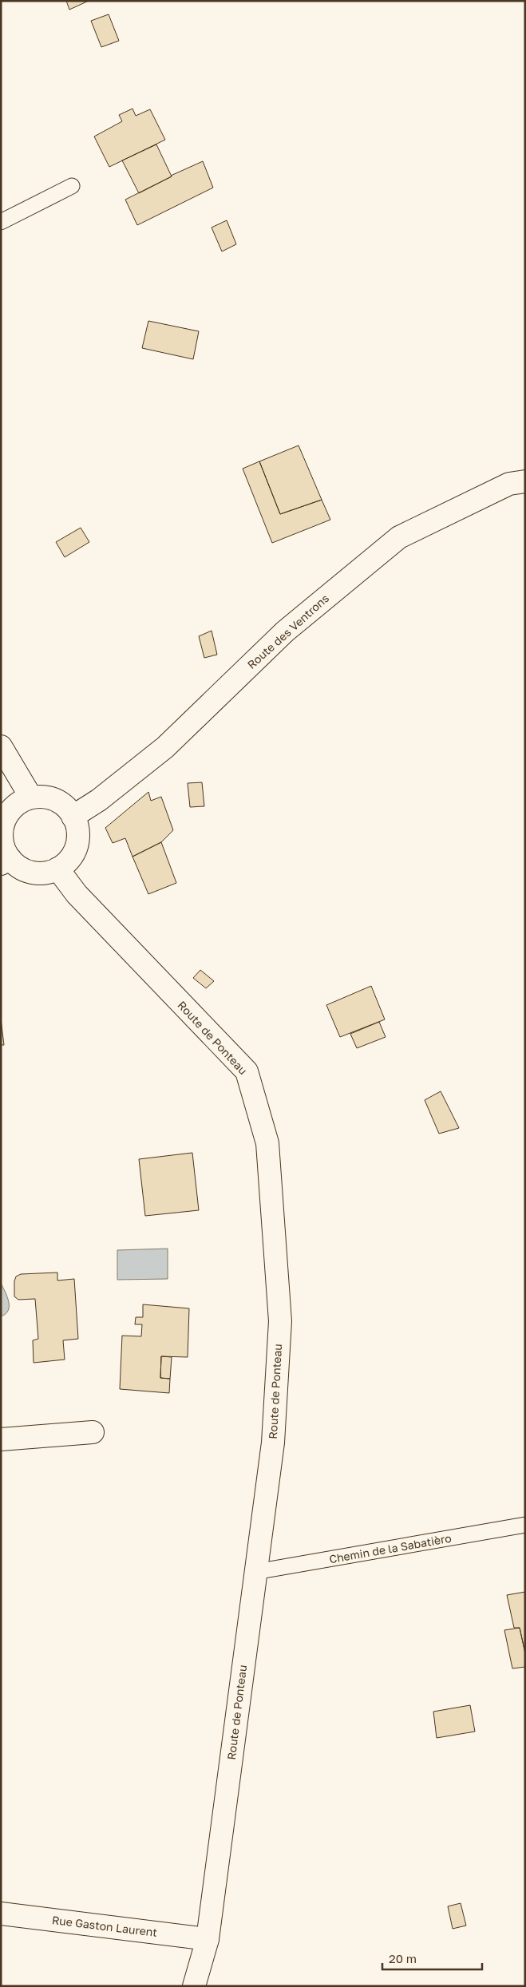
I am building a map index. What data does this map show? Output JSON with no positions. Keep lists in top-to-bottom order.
{
  "streets": {
    "street": ["Route des Ventrons", "Route de Ponteau", "Rue Gaston Laurent"],
    "lane": ["Chemin de la Sabatièro"]
  },
  "crossings": [
    ["Route des Ventrons", "Route de Ponteau"],
    ["Route de Ponteau", "Chemin de la Sabatièro"],
    ["Route de Ponteau", "Rue Gaston Laurent"]
  ],
  "scale_bar": "20 m"
}
